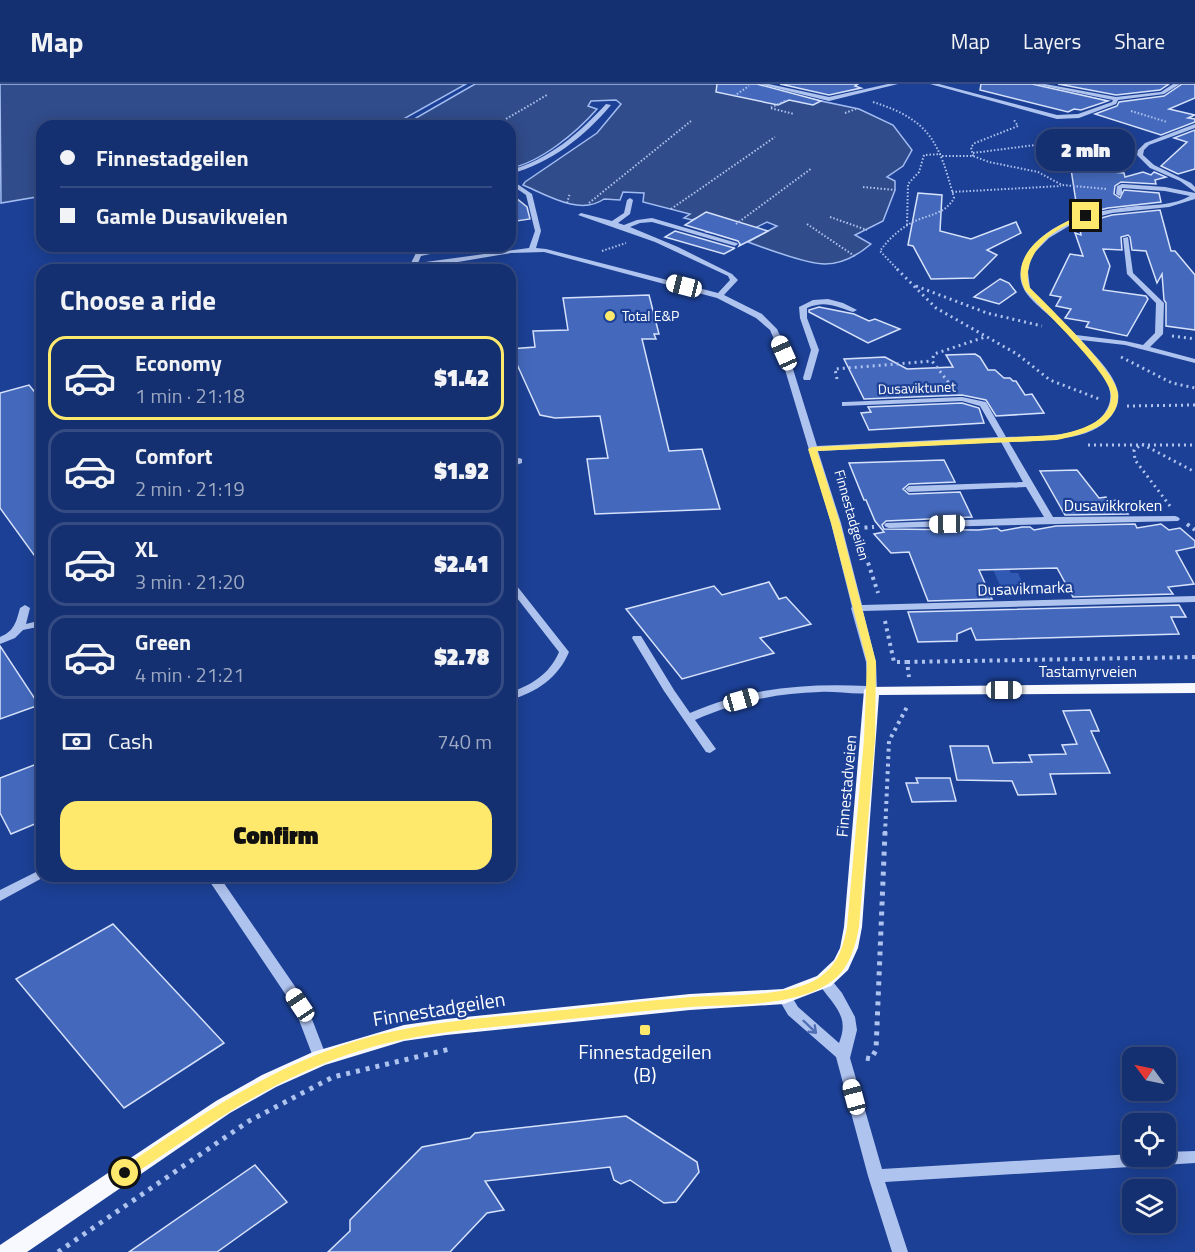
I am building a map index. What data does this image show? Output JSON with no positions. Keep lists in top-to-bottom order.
{
  "streets": {
    "main road": ["Finnestadgeilen", "Tastamyrveien", "Finnestadveien"],
    "street": ["Dusaviktunet", "Dusavikkroken", "Dusavikmarka"]
  },
  "crossings": [
    ["Dusaviktunet", "Dusavikkroken"],
    ["Finnestadgeilen", "Dusavikmarka"],
    ["Finnestadgeilen", "Tastamyrveien"],
    ["Finnestadgeilen", "Finnestadveien"],
    ["Tastamyrveien", "Finnestadveien"]
  ],
  "places": {
    "other": ["Total E&P"],
    "transit": ["Finnestadgeilen (B)"]
  },
  "north": "top left",
  "page": {
    "header": "Map",
    "nav": ["Map", "Layers", "Share"],
    "banner": ["Finnestadgeilen", "Gamle Dusavikveien"],
    "bubble": "2 min",
    "heading": "Choose a ride",
    "list": [
      {
        "name": "Economy",
        "note": "1 min · 21:18",
        "value": "$1.42"
      },
      {
        "name": "Comfort",
        "note": "2 min · 21:19",
        "value": "$1.92"
      },
      {
        "name": "XL",
        "note": "3 min · 21:20",
        "value": "$2.41"
      },
      {
        "name": "Green",
        "note": "4 min · 21:21",
        "value": "$2.78"
      }
    ],
    "pay": ["Cash", "740 m"],
    "buttons": "Confirm"
  }
}
